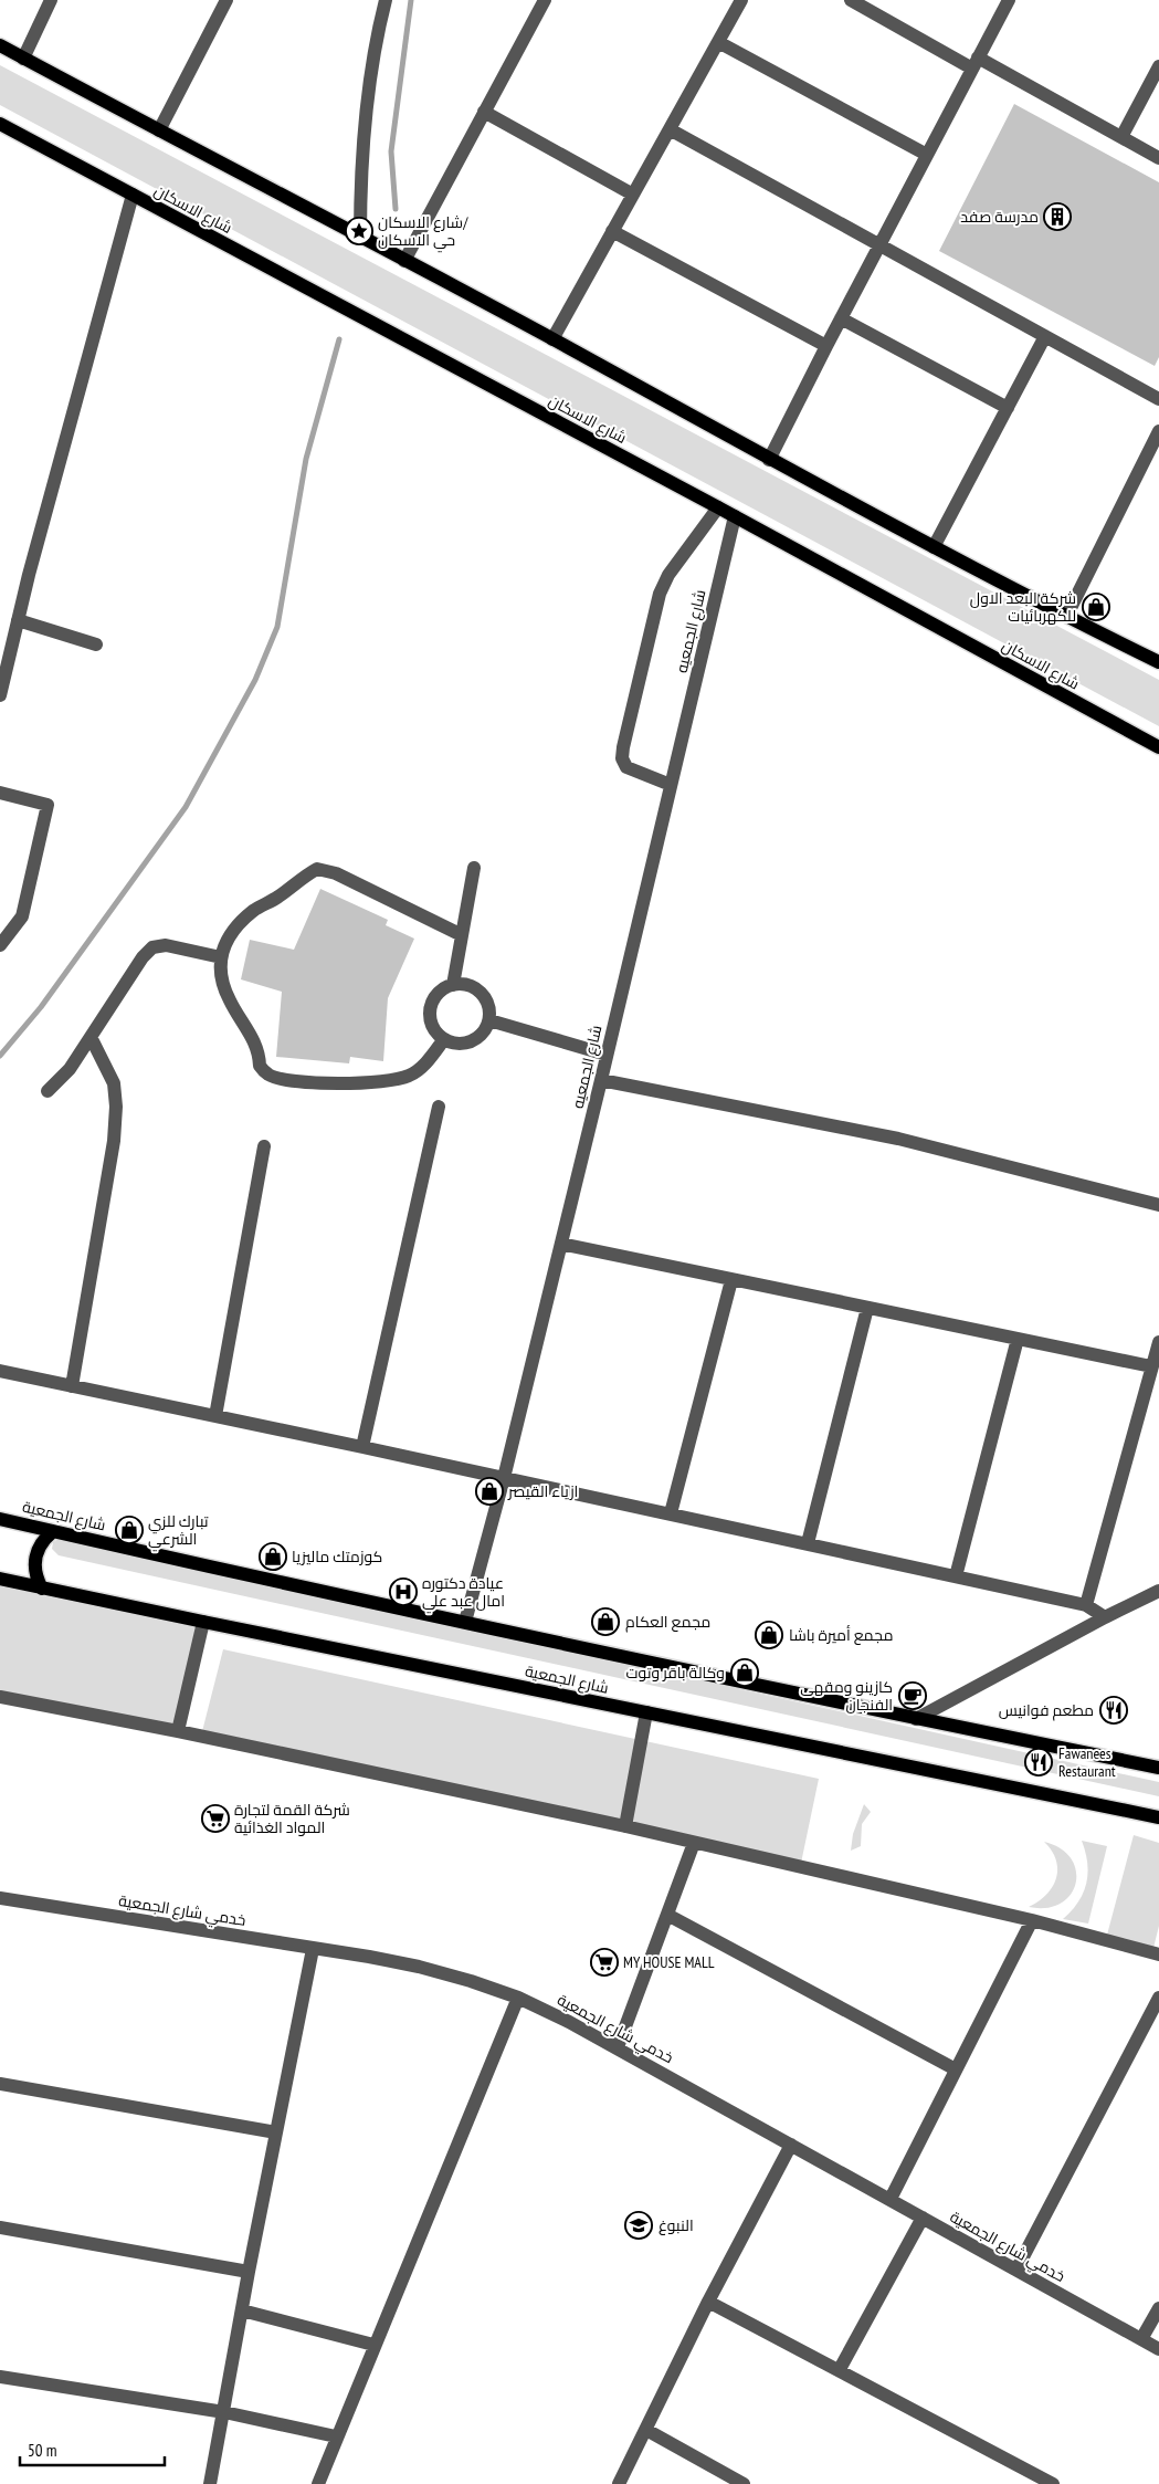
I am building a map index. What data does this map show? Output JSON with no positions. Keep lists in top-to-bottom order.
{
  "streets": {
    "main road": ["شارع الاسكان", "شارع الجمعية"],
    "street": ["شارع الجمعيه", "خدمي شارع الجمعية"]
  },
  "crossings": [
    ["شارع الاسكان", "شارع الجمعيه"],
    ["شارع الجمعيه", "شارع الجمعية"]
  ],
  "places": {
    "building": ["مدرسة صفد"],
    "place": ["شارع الاسكان/ حي الاسكان"],
    "shop": [
      "شركة البعد الاول للكهربائيات",
      "ازياء القيصر",
      "تبارك للزي الشرعي",
      "كوزمتك ماليزيا",
      "مجمع العكام",
      "مجمع أميرة باشا",
      "وكالة باقر وتوت"
    ],
    "hospital": ["عيادة دكتوره امال عبد علي"],
    "cafe": ["كازينو ومقهى الفنجان"],
    "restaurant": ["مطعم فوانيس", "Fawanees Restaurant"],
    "supermarket": ["شركة القمة لتجارة المواد الغذائية", "MY HOUSE MALL"],
    "school or university": ["النبوغ"]
  },
  "scale_bar": "50 m"
}
